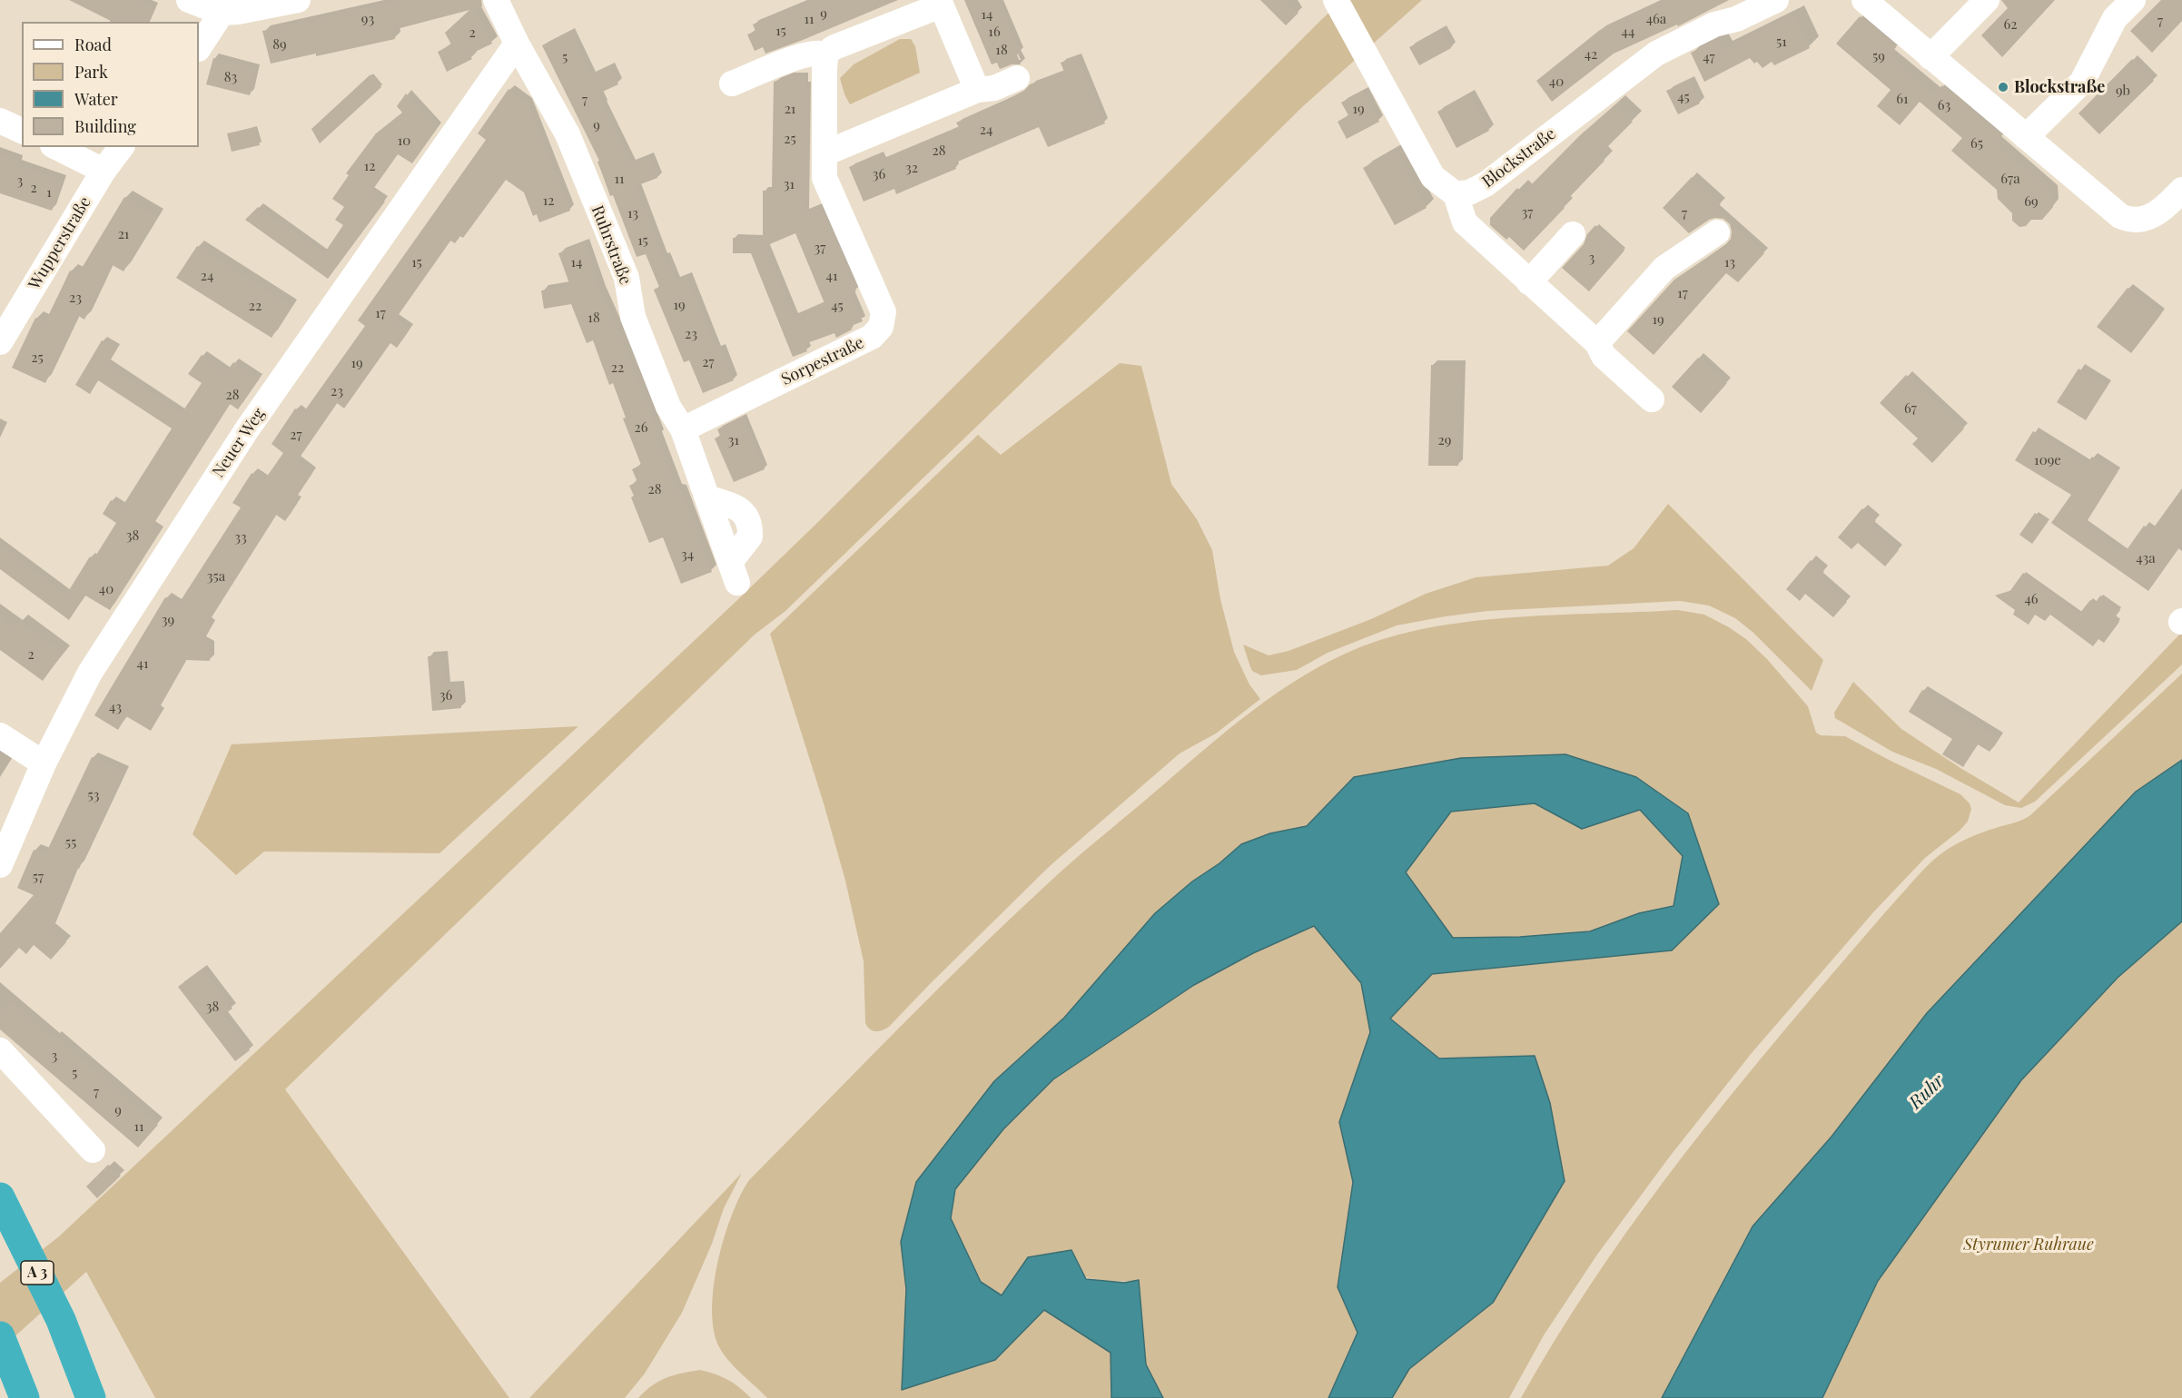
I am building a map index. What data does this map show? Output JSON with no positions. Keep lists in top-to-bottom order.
{
  "streets": {
    "highway": ["A 3"],
    "street": [
      "Blockstraße",
      "Wupperstraße",
      "Ruhrstraße",
      "Sorpestraße",
      "Neuer Weg"
    ]
  },
  "crossings": [
    ["Ruhrstraße", "Sorpestraße"],
    ["Ruhrstraße", "Neuer Weg"]
  ],
  "water": ["Ruhr"],
  "parks": ["Styrumer Ruhraue"],
  "places": ["Blockstraße"],
  "house_numbers": [
    "9",
    "14",
    "93",
    "11",
    "46a",
    "7",
    "62",
    "15",
    "16",
    "44",
    "2",
    "51",
    "89",
    "18",
    "42",
    "59",
    "5",
    "47",
    "83",
    "40",
    "9b",
    "45",
    "61",
    "7",
    "63",
    "21",
    "19",
    "9",
    "24",
    "25",
    "10",
    "65",
    "28",
    "12",
    "32",
    "36",
    "11",
    "67a",
    "3",
    "31",
    "2",
    "1",
    "12",
    "69",
    "37",
    "13",
    "7",
    "21",
    "15",
    "37",
    "3",
    "15",
    "14",
    "13",
    "24",
    "41",
    "17",
    "23",
    "19",
    "22",
    "45",
    "17",
    "18",
    "19",
    "23",
    "25",
    "27",
    "19",
    "22",
    "23",
    "28",
    "67",
    "26",
    "27",
    "31",
    "29",
    "109e",
    "28",
    "38",
    "33",
    "34",
    "43a",
    "35a",
    "40",
    "46",
    "39",
    "2",
    "41",
    "36",
    "43",
    "53",
    "55",
    "57",
    "38",
    "3",
    "5",
    "7",
    "9",
    "11"
  ],
  "legend": [
    "Road",
    "Park",
    "Water",
    "Building"
  ]
}
